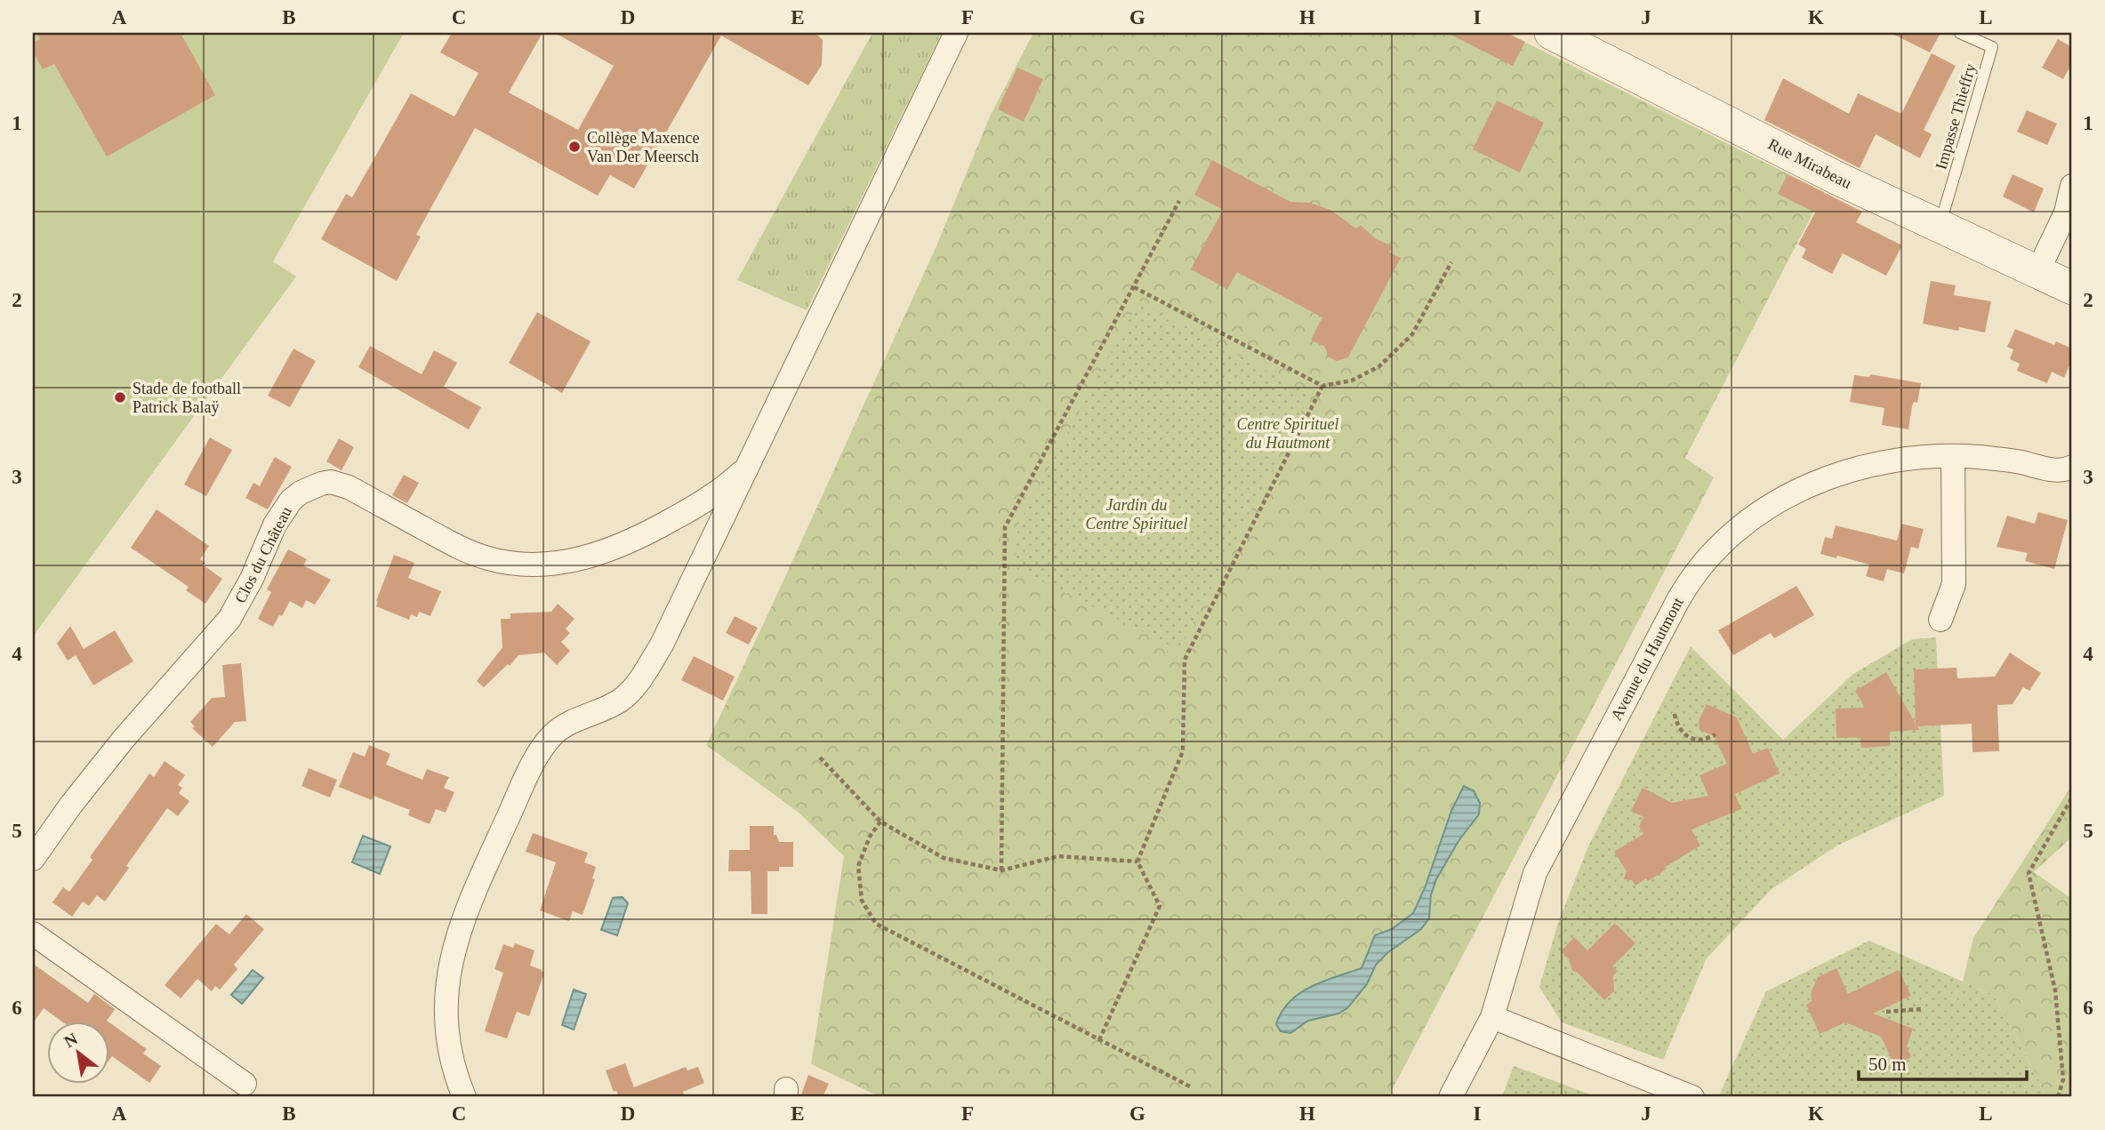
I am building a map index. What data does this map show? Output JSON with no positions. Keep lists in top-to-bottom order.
{
  "streets": {
    "main road": ["Rue Mirabeau"],
    "street": ["Clos du Château", "Avenue du Hautmont"],
    "lane": ["Impasse Thieffry"]
  },
  "crossings": [
    ["Impasse Thieffry", "Rue Mirabeau"]
  ],
  "parks": ["Centre Spirituel du Hautmont", "Jardin du Centre Spirituel"],
  "places": ["Collège Maxence Van Der Meersch", "Stade de football Patrick Balaÿ"],
  "scale_bar": "50 m",
  "north": "top left",
  "grid": {
    "columns": [
      "A",
      "B",
      "C",
      "D",
      "E",
      "F",
      "G",
      "H",
      "I",
      "J",
      "K",
      "L"
    ],
    "rows": [
      "1",
      "2",
      "3",
      "4",
      "5",
      "6"
    ]
  }
}
